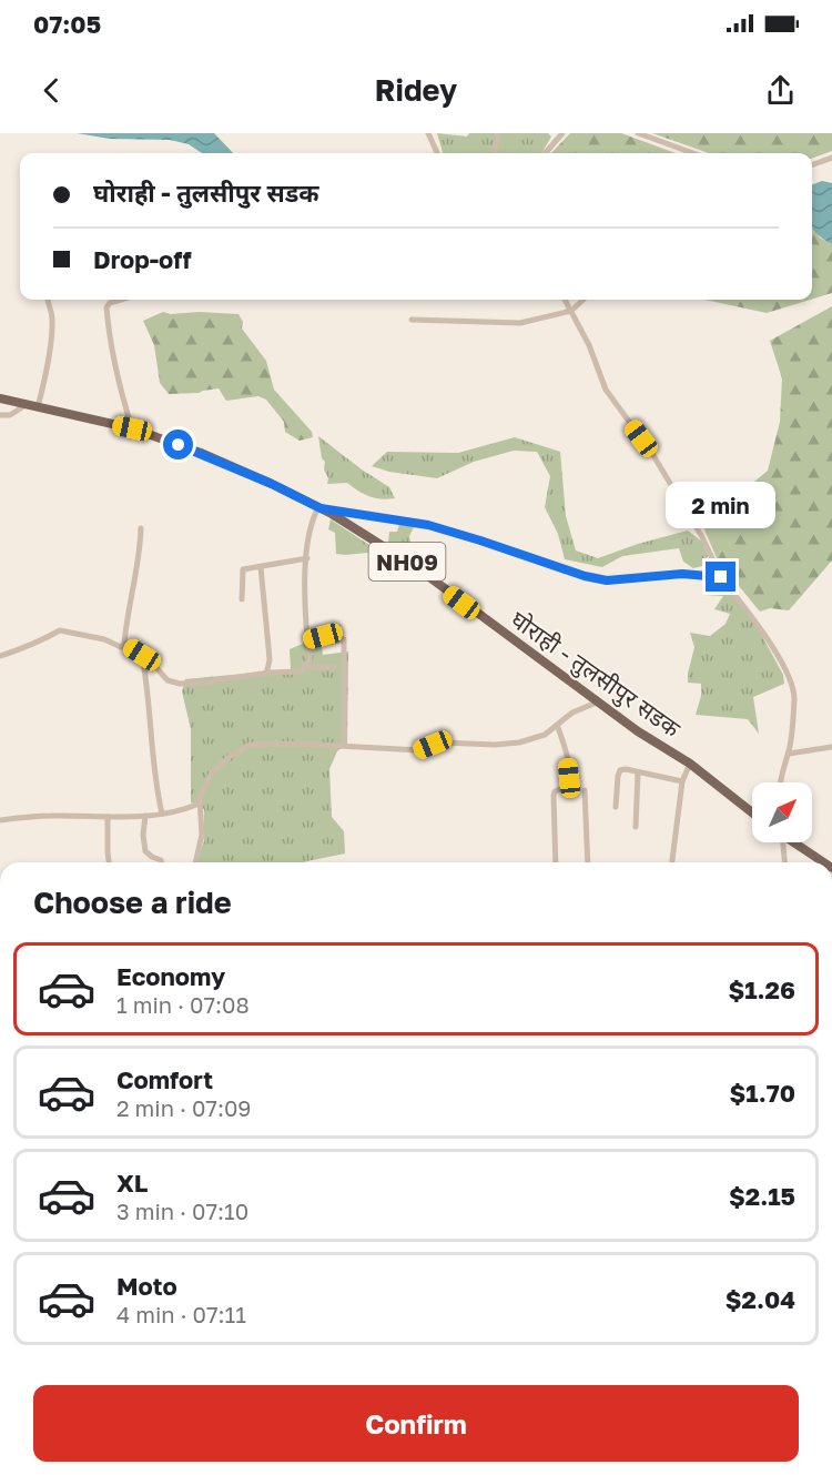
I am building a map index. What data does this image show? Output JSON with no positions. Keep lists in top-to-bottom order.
{
  "streets": {
    "main road": ["NH09", "घोराही - तुलसीपुर सडक"]
  },
  "north": "top right",
  "page": {
    "status": "07:05",
    "header": "Ridey",
    "banner": ["घोराही - तुलसीपुर सडक", "Drop-off"],
    "bubble": "2 min",
    "heading": "Choose a ride",
    "list": [
      {
        "name": "Economy",
        "note": "1 min · 07:08",
        "value": "$1.26"
      },
      {
        "name": "Comfort",
        "note": "2 min · 07:09",
        "value": "$1.70"
      },
      {
        "name": "XL",
        "note": "3 min · 07:10",
        "value": "$2.15"
      },
      {
        "name": "Moto",
        "note": "4 min · 07:11",
        "value": "$2.04"
      }
    ],
    "buttons": "Confirm"
  }
}
